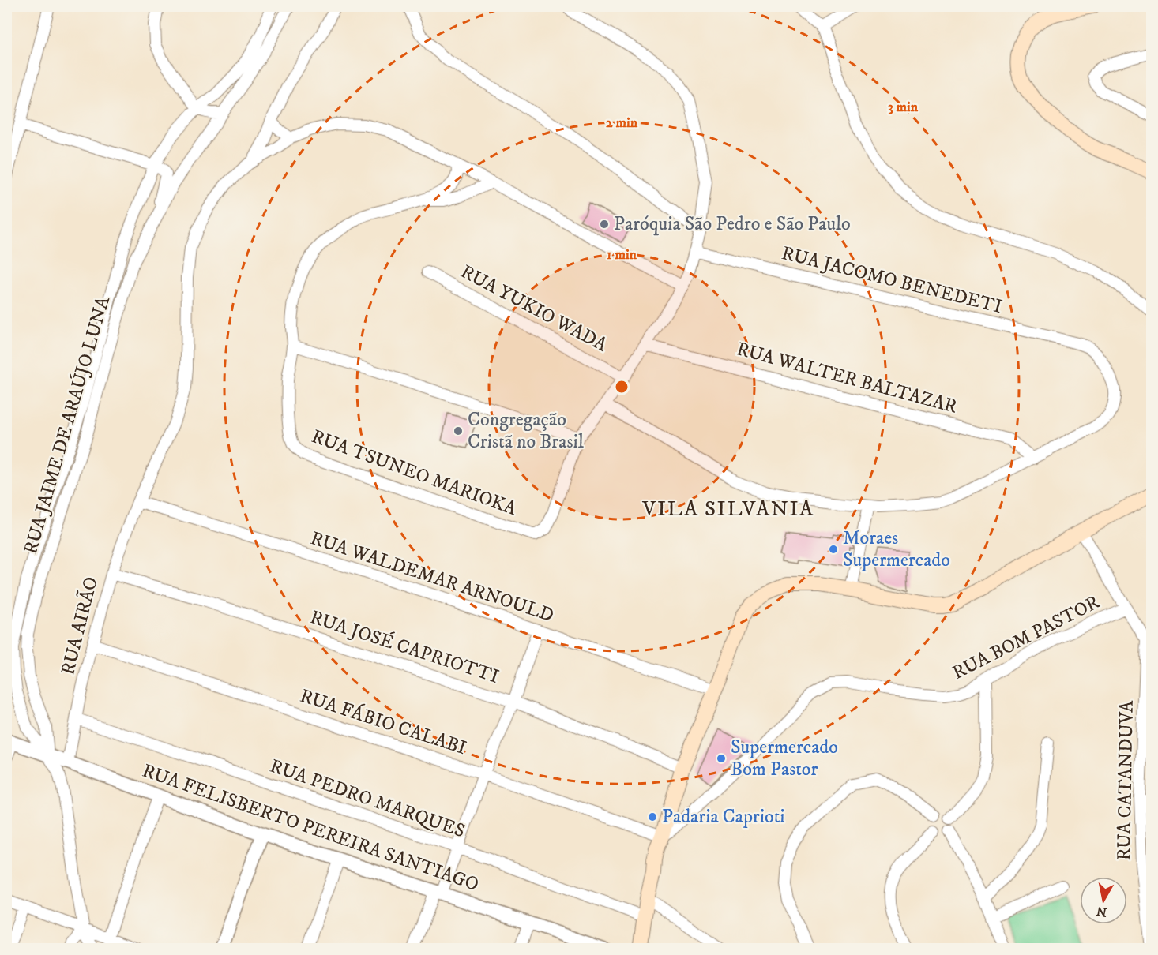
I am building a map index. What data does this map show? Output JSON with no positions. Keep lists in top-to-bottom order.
{
  "streets": {
    "street": [
      "RUA JACOMO BENEDETI",
      "RUA YUKIO WADA",
      "RUA WALTER BALTAZAR",
      "RUA JAIME DE ARAÚJO LUNA",
      "RUA TSUNEO MARIOKA",
      "RUA WALDEMAR ARNOULD",
      "RUA AIRÃO",
      "RUA BOM PASTOR",
      "RUA JOSÉ CAPRIOTTI",
      "RUA FÁBIO CALABI",
      "RUA CATANDUVA",
      "RUA PEDRO MARQUES",
      "RUA FELISBERTO PEREIRA SANTIAGO"
    ]
  },
  "crossings": [
    ["RUA JACOMO BENEDETI", "RUA WALTER BALTAZAR"],
    ["RUA JAIME DE ARAÚJO LUNA", "RUA FELISBERTO PEREIRA SANTIAGO"],
    ["RUA WALDEMAR ARNOULD", "RUA AIRÃO"],
    ["RUA AIRÃO", "RUA JOSÉ CAPRIOTTI"],
    ["RUA AIRÃO", "RUA FÁBIO CALABI"],
    ["RUA AIRÃO", "RUA PEDRO MARQUES"],
    ["RUA AIRÃO", "RUA FELISBERTO PEREIRA SANTIAGO"],
    ["RUA BOM PASTOR", "RUA FÁBIO CALABI"]
  ],
  "districts": ["VILA SILVANIA"],
  "places": [
    "Paróquia São Pedro e São Paulo",
    "Congregação Cristã no Brasil",
    "Moraes Supermercado",
    "Supermercado Bom Pastor",
    "Padaria Caprioti"
  ],
  "north": "bottom",
  "rings": ["3 min", "2 min", "1 min"]
}
